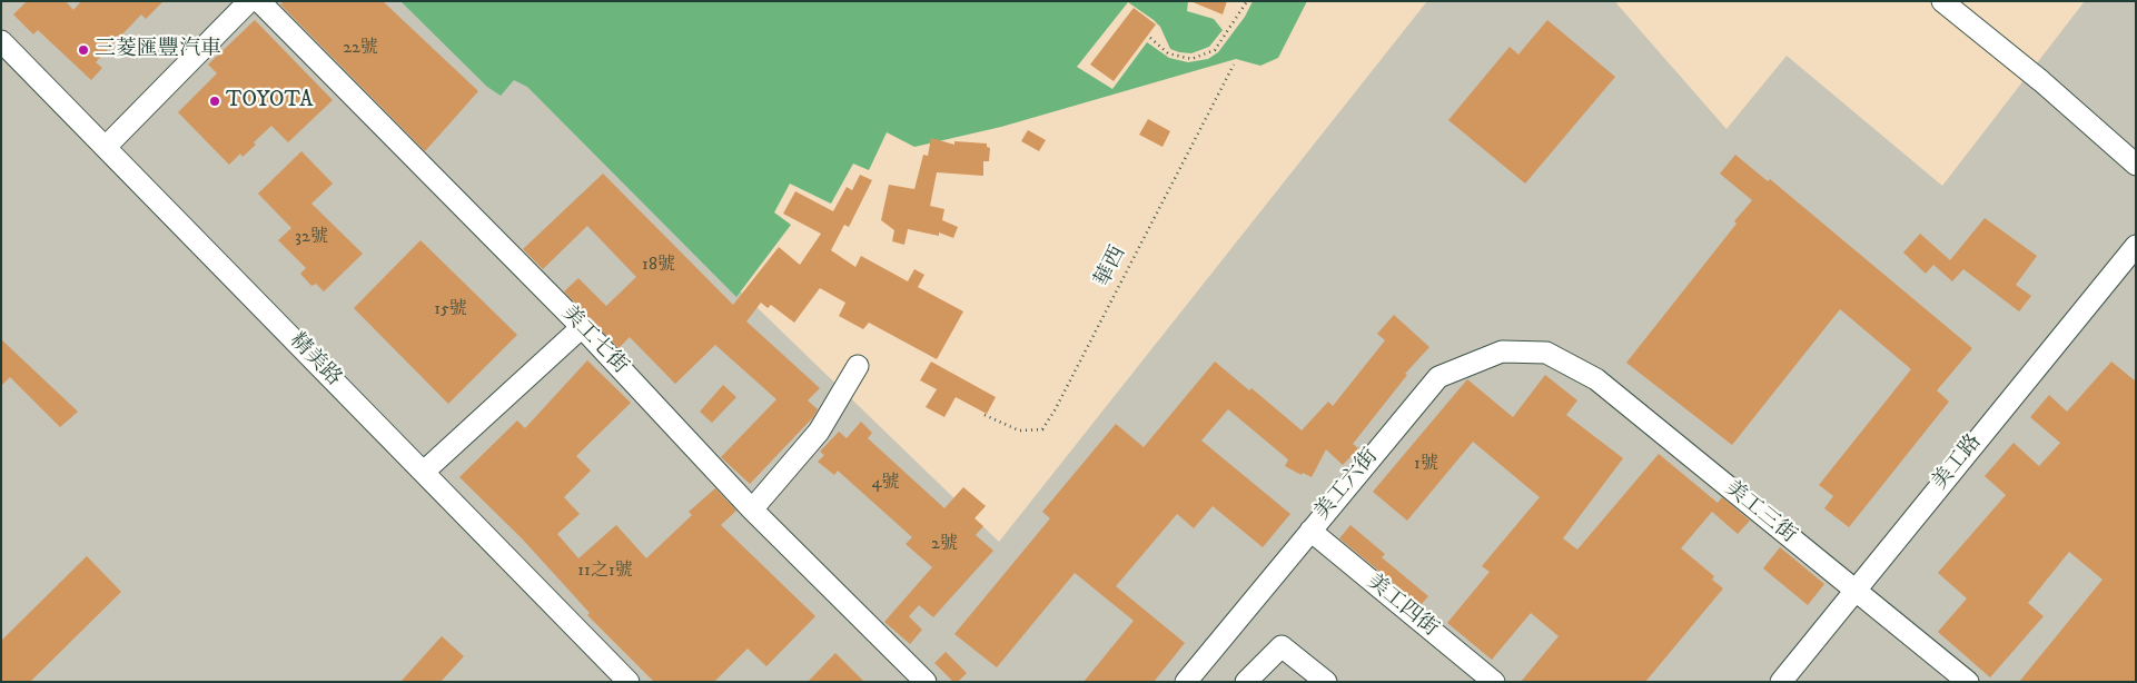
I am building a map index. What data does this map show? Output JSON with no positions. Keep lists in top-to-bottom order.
{
  "streets": {
    "street": [
      "美工七街",
      "精美路",
      "美工路",
      "美工六街",
      "美工三街",
      "美工四街"
    ],
    "path": ["華西"]
  },
  "crossings": [
    ["美工路", "美工三街"],
    ["美工六街", "美工三街"],
    ["美工六街", "美工四街"]
  ],
  "places": ["三菱匯豐汽車", "TOYOTA"],
  "house_numbers": [
    "22號",
    "32號",
    "18號",
    "15號",
    "1號",
    "4號",
    "2號",
    "11之1號"
  ]
}
